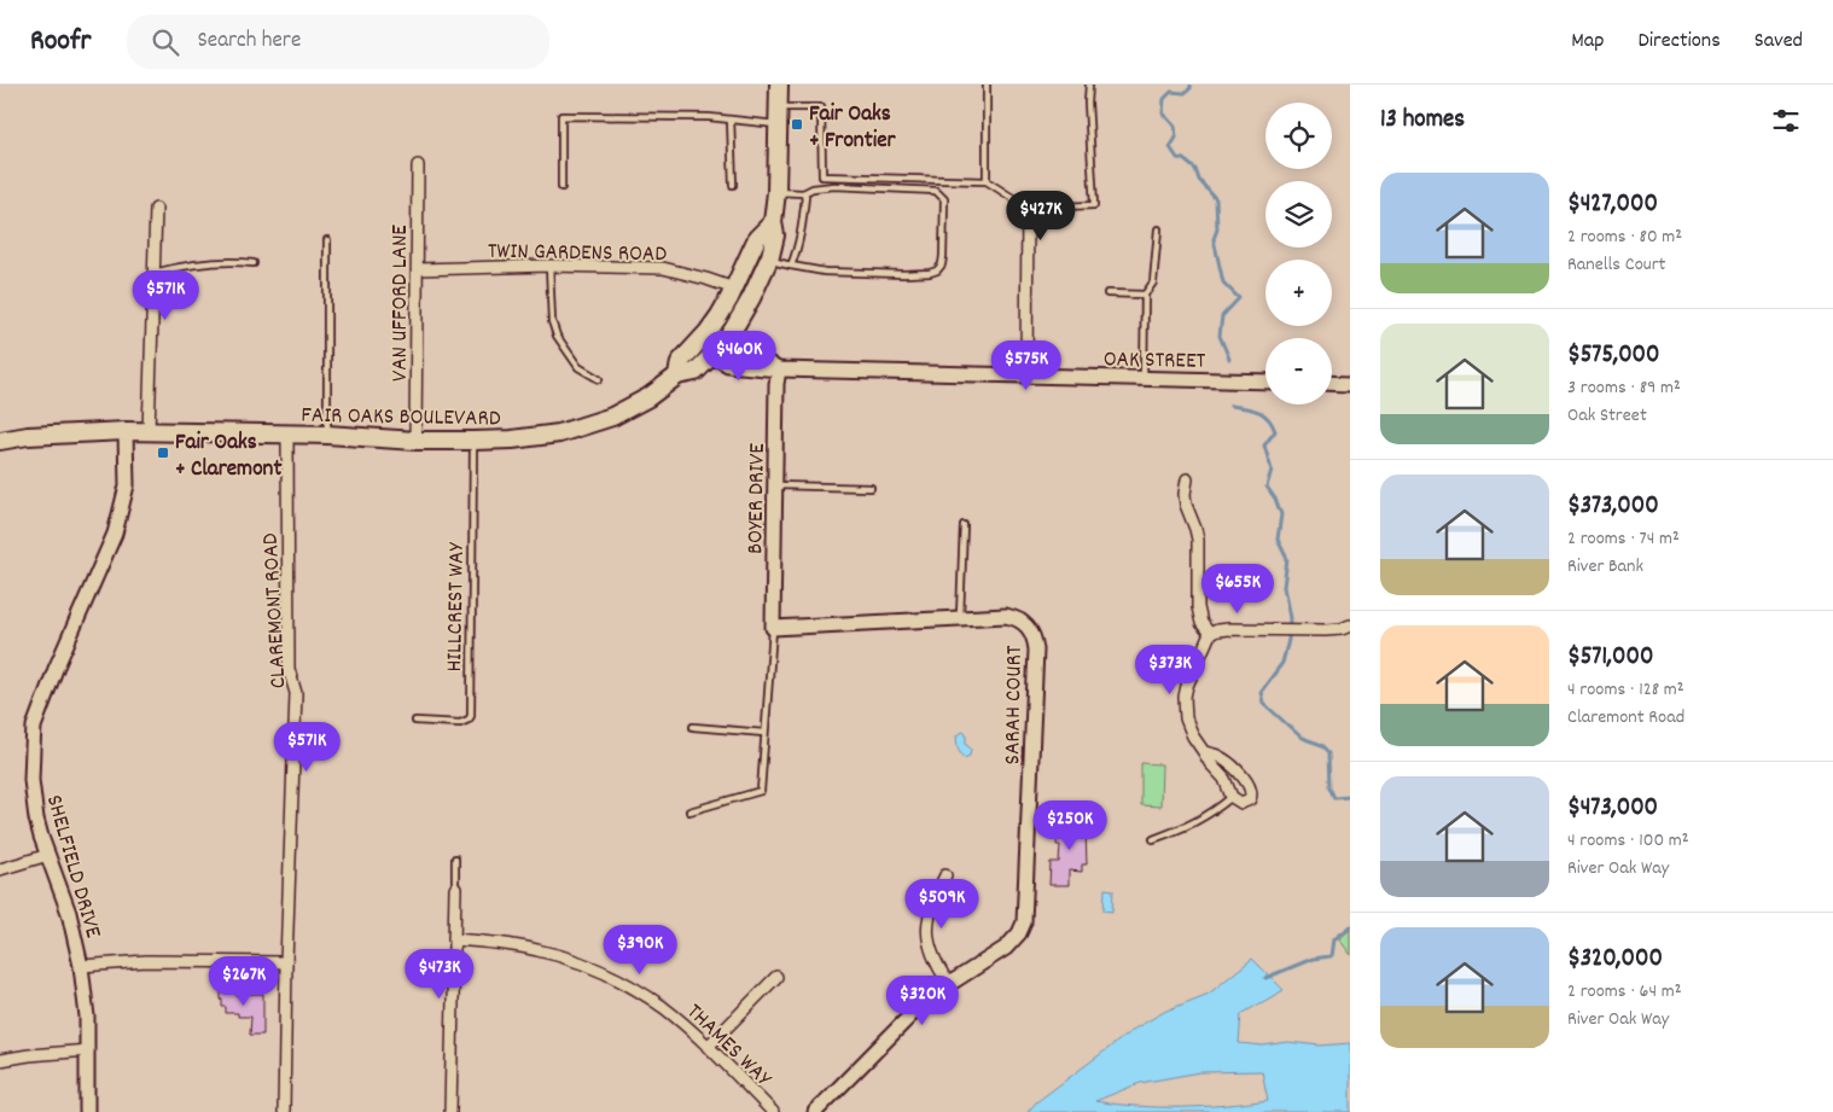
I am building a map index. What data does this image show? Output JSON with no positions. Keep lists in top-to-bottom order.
{
  "streets": {
    "main road": ["FAIR OAKS BOULEVARD"],
    "street": [
      "TWIN GARDENS ROAD",
      "VAN UFFORD LANE",
      "OAK STREET",
      "BOYER DRIVE",
      "CLAREMONT ROAD",
      "SARAH COURT",
      "SHELFIELD DRIVE",
      "THAMES WAY"
    ],
    "lane": ["HILLCREST WAY"]
  },
  "crossings": [
    ["TWIN GARDENS ROAD", "VAN UFFORD LANE"],
    ["TWIN GARDENS ROAD", "FAIR OAKS BOULEVARD"],
    ["VAN UFFORD LANE", "FAIR OAKS BOULEVARD"],
    ["OAK STREET", "BOYER DRIVE"],
    ["FAIR OAKS BOULEVARD", "HILLCREST WAY"],
    ["FAIR OAKS BOULEVARD", "CLAREMONT ROAD"],
    ["FAIR OAKS BOULEVARD", "SHELFIELD DRIVE"],
    ["BOYER DRIVE", "SARAH COURT"]
  ],
  "places": {
    "transit": ["Fair Oaks + Frontier", "Fair Oaks + Claremont"]
  },
  "page": {
    "header": "Roofr",
    "search": "Search here",
    "nav": ["Map", "Directions", "Saved"],
    "heading": "13 homes",
    "map_buttons": ["+", "−"],
    "list": [
      {
        "name": "$427,000",
        "note": "2 rooms · 80 m² · Ranells Court"
      },
      {
        "name": "$575,000",
        "note": "3 rooms · 89 m² · Oak Street"
      },
      {
        "name": "$373,000",
        "note": "2 rooms · 74 m² · River Bank"
      },
      {
        "name": "$571,000",
        "note": "4 rooms · 128 m² · Claremont Road"
      },
      {
        "name": "$473,000",
        "note": "4 rooms · 100 m² · River Oak Way"
      },
      {
        "name": "$320,000",
        "note": "2 rooms · 64 m² · River Oak Way"
      }
    ],
    "price": [
      "$427K",
      "$571K",
      "$460K",
      "$575K",
      "$655K",
      "$373K",
      "$571K",
      "$250K",
      "$509K",
      "$390K",
      "$473K",
      "$267K",
      "$320K"
    ]
  }
}
